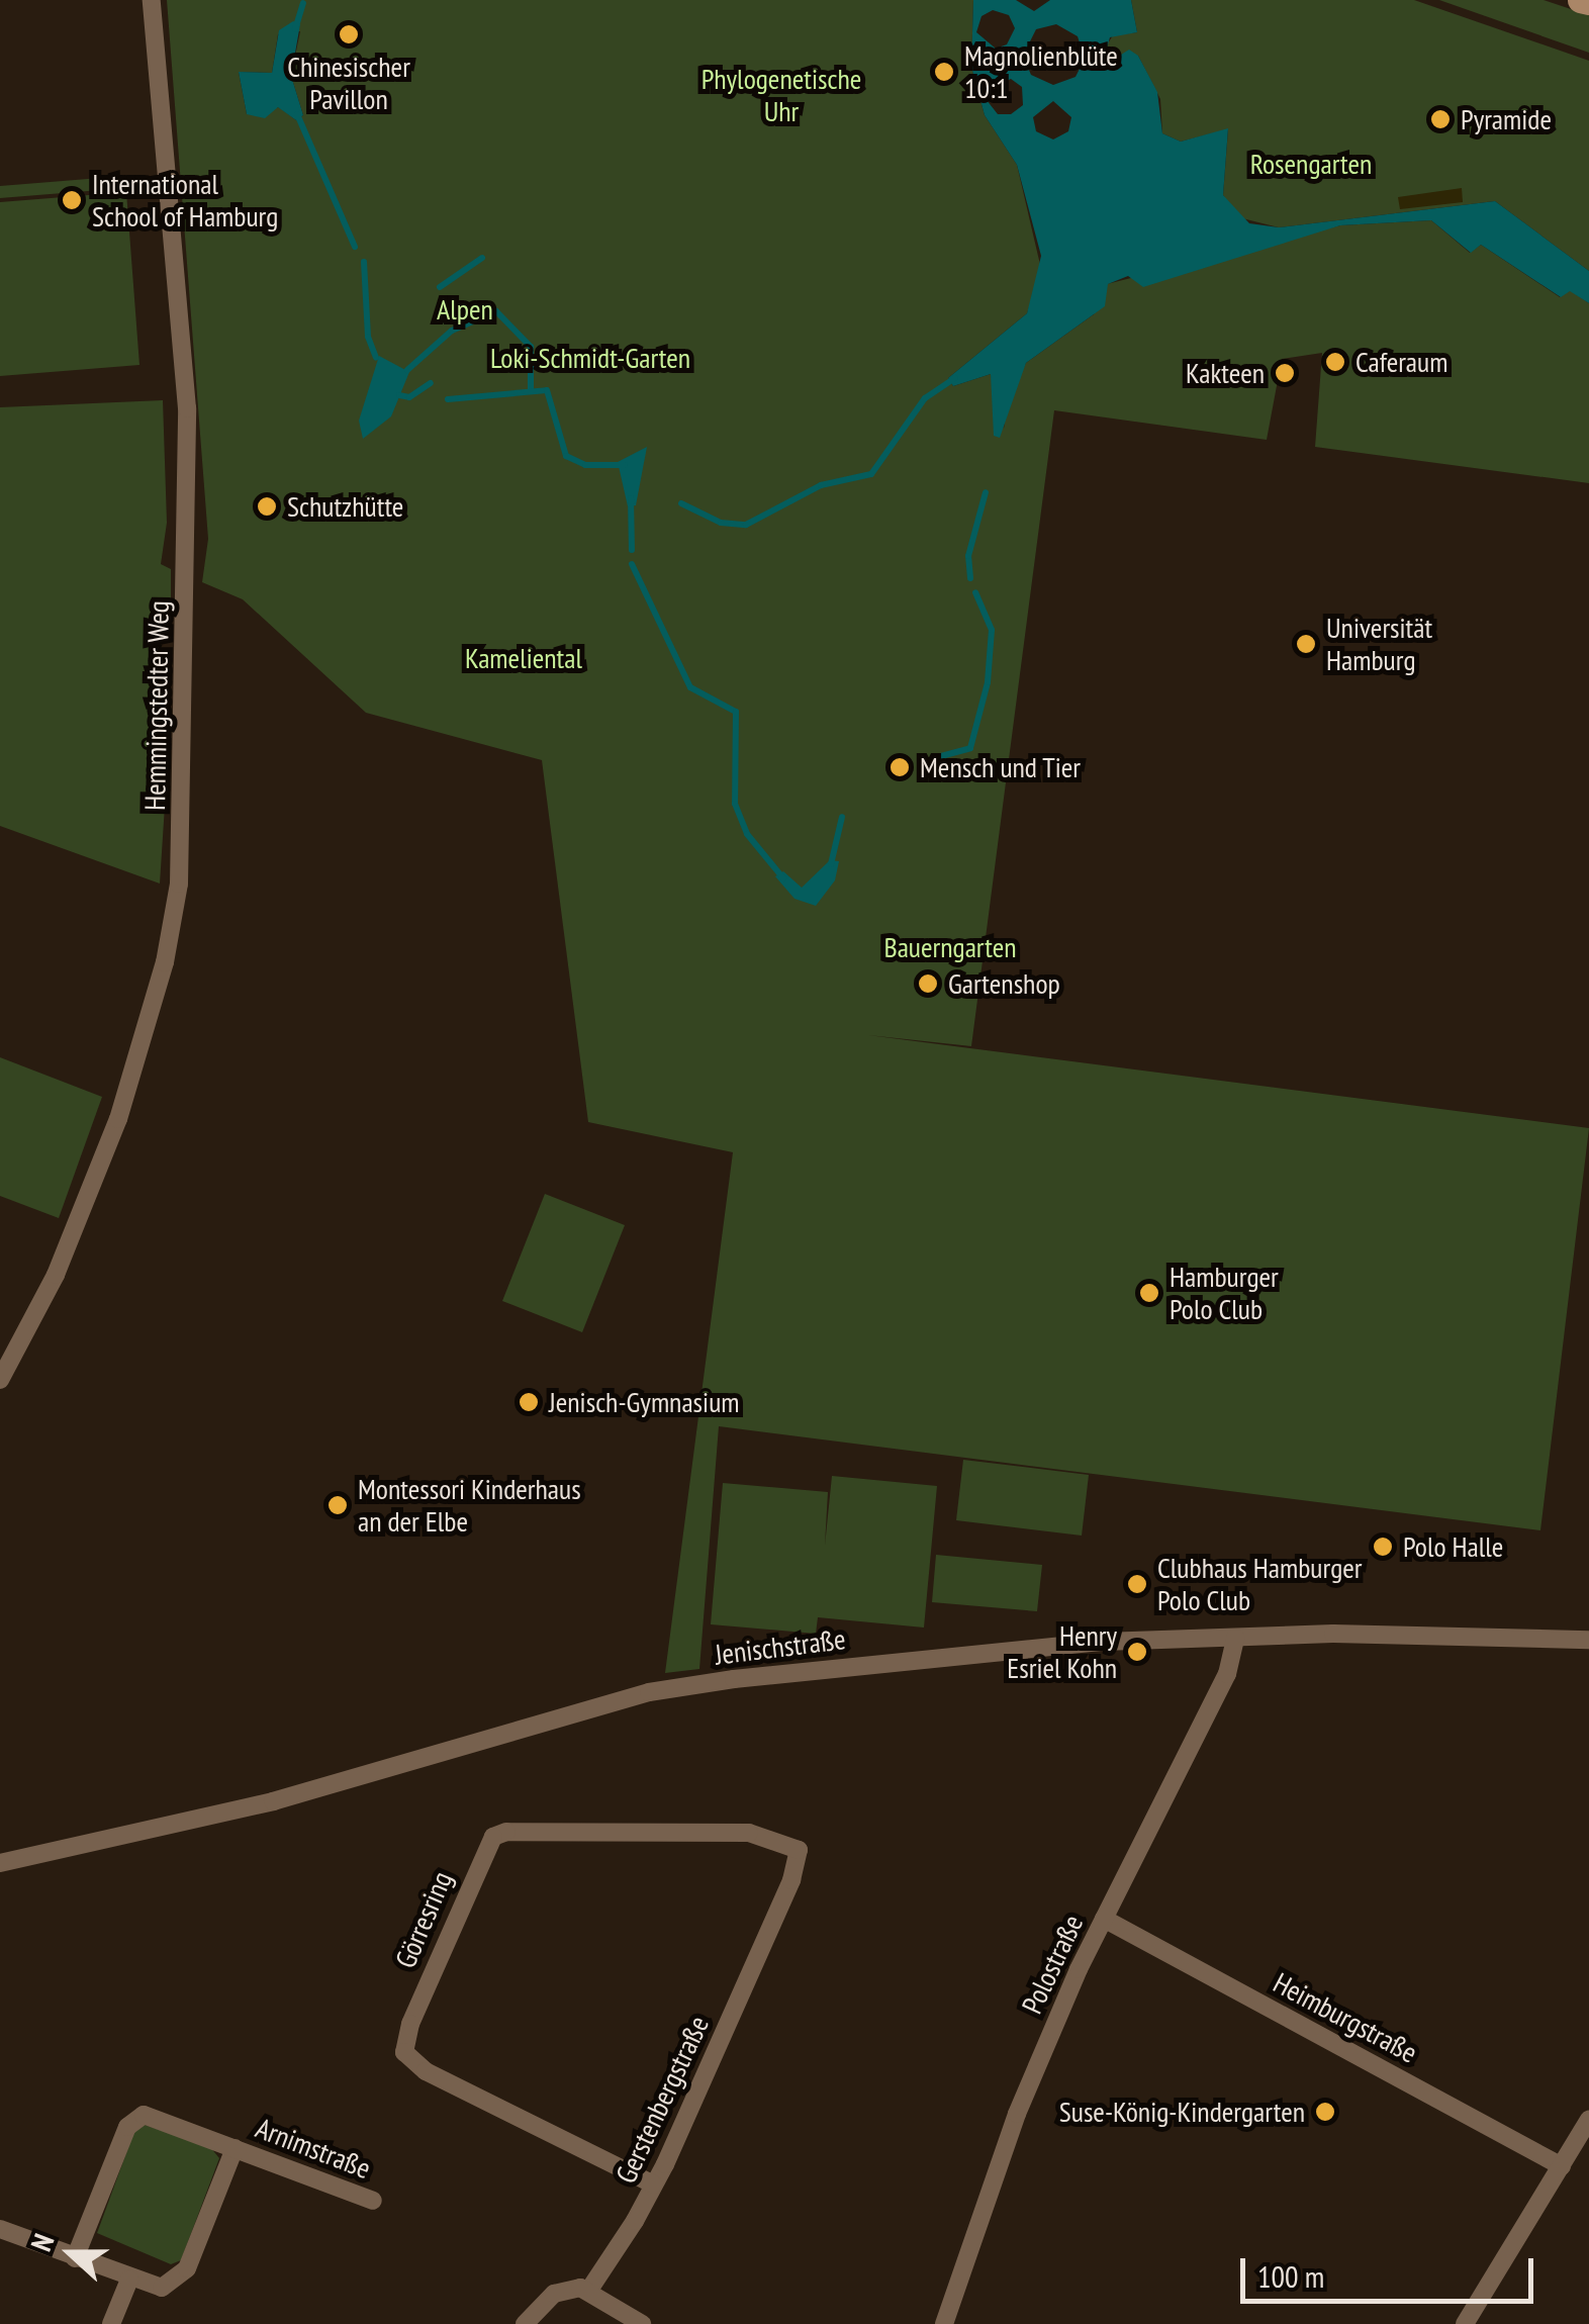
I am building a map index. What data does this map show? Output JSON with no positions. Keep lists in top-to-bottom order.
{
  "streets": {
    "street": [
      "Hemmingstedter Weg",
      "Jenischstraße",
      "Görresring",
      "Polostraße",
      "Heimburgstraße",
      "Gerstenbergstraße",
      "Arnimstraße"
    ]
  },
  "crossings": [
    ["Jenischstraße", "Polostraße"],
    ["Görresring", "Gerstenbergstraße"],
    ["Polostraße", "Heimburgstraße"]
  ],
  "parks": [
    "Phylogenetische Uhr",
    "Rosengarten",
    "Alpen",
    "Loki-Schmidt-Garten",
    "Kameliental",
    "Bauerngarten"
  ],
  "places": [
    "Chinesischer Pavillon",
    "Magnolienblüte 10:1",
    "Pyramide",
    "International School of Hamburg",
    "Caferaum",
    "Kakteen",
    "Schutzhütte",
    "Universität Hamburg",
    "Mensch und Tier",
    "Gartenshop",
    "Hamburger Polo Club",
    "Jenisch-Gymnasium",
    "Montessori Kinderhaus an der Elbe",
    "Polo Halle",
    "Clubhaus Hamburger Polo Club",
    "Henry Esriel Kohn",
    "Suse-König-Kindergarten"
  ],
  "scale_bar": "100 m",
  "north": "left"
}
